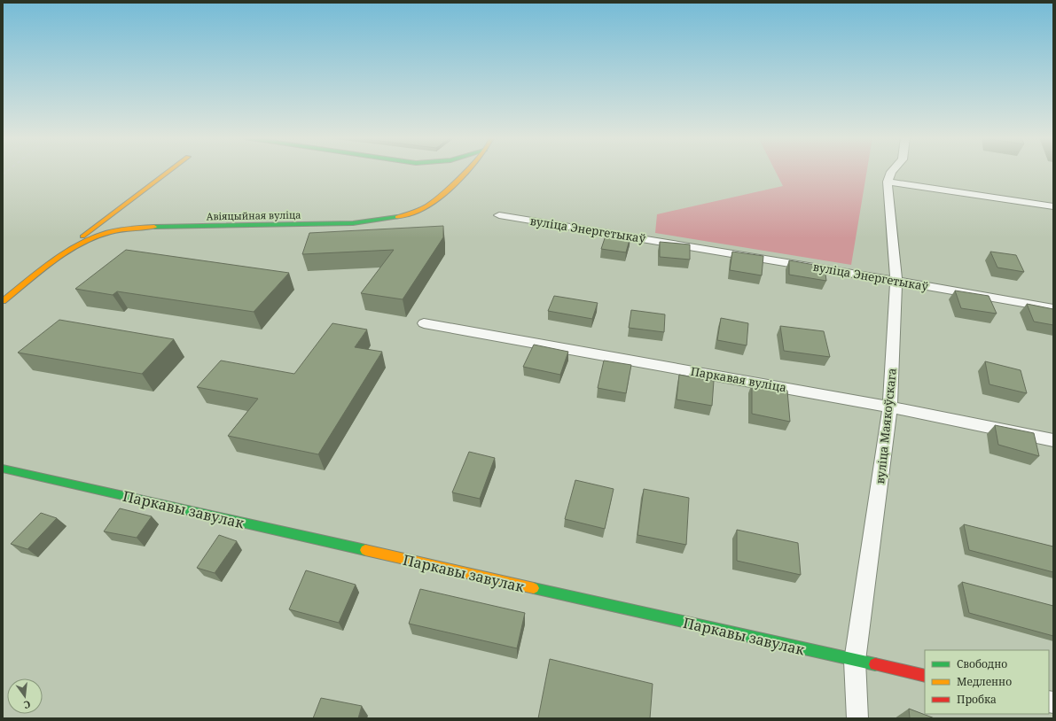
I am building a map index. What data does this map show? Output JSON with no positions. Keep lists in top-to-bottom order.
{
  "streets": {
    "main road": ["Авіяцыйная вуліца", "Паркавы завулак"],
    "street": ["вуліца Энергетыкаў", "Паркавая вуліца", "вуліца Маякоўскага"]
  },
  "crossings": [
    ["вуліца Энергетыкаў", "вуліца Маякоўскага"],
    ["Паркавая вуліца", "вуліца Маякоўскага"],
    ["вуліца Маякоўскага", "Паркавы завулак"]
  ],
  "legend": ["Свободно", "Медленно", "Пробка"],
  "north": "bottom"
}
